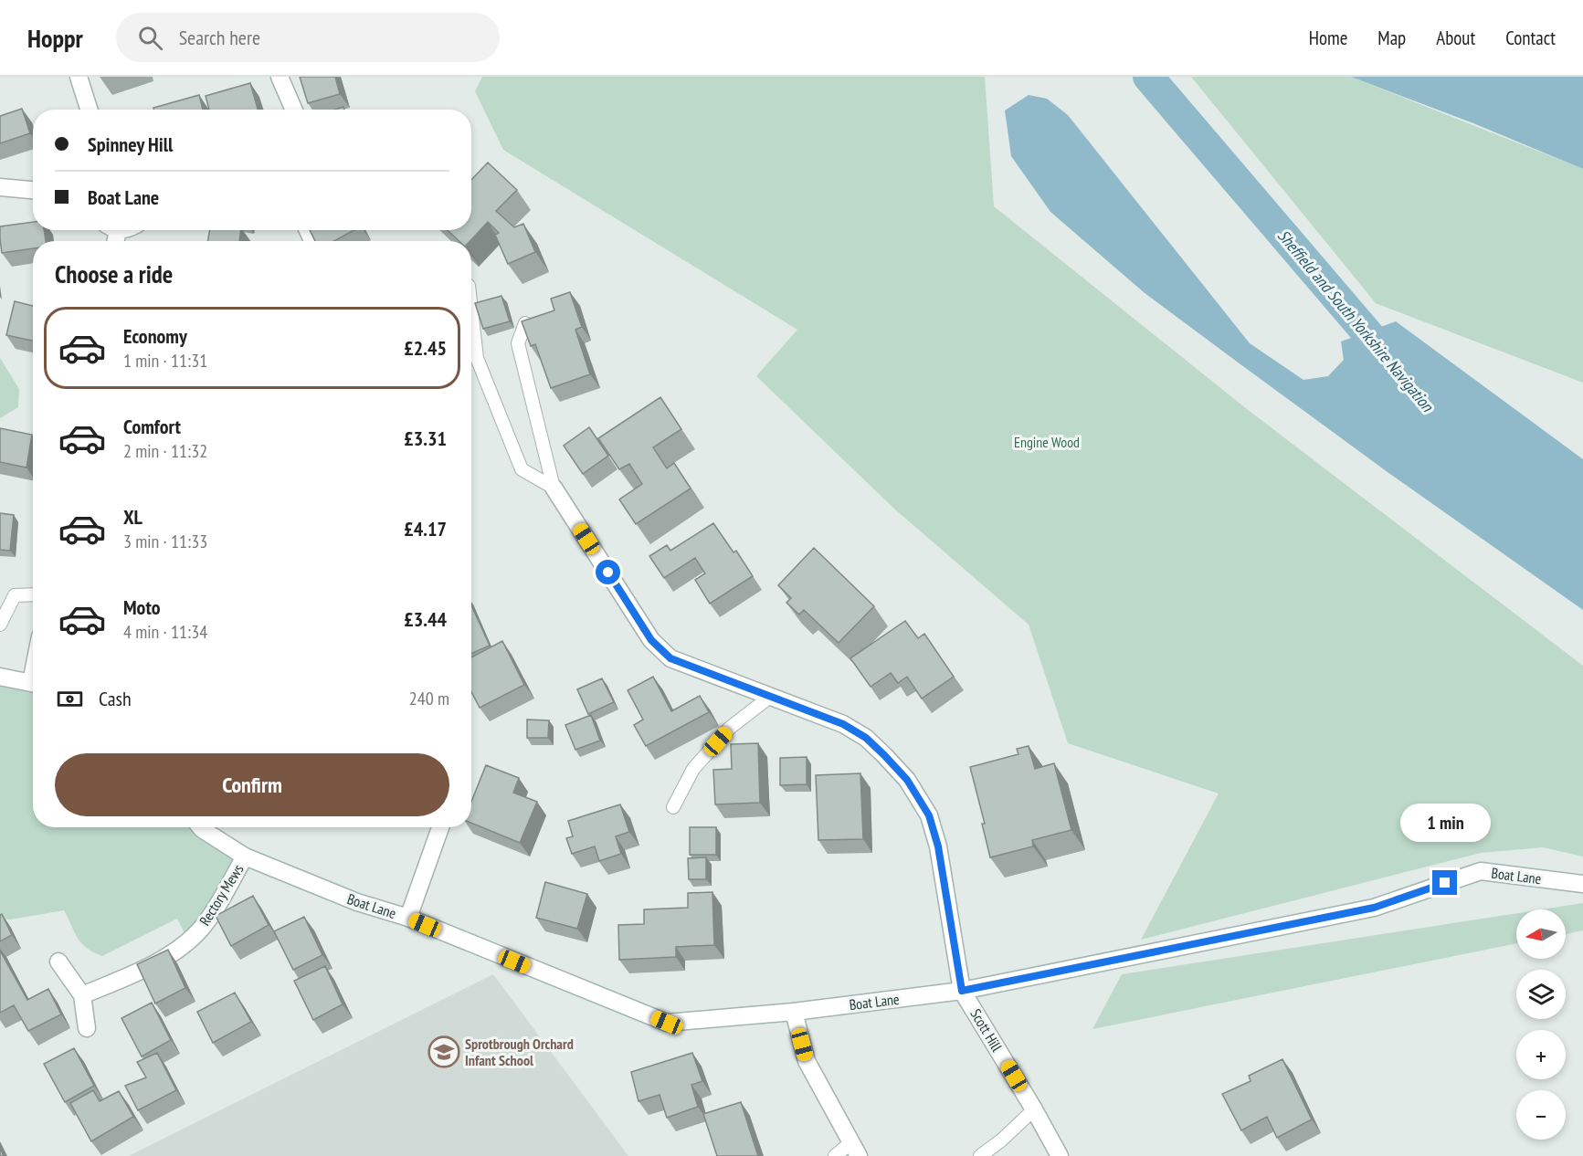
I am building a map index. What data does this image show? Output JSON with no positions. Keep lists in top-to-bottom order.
{
  "streets": {
    "street": ["Boat Lane", "Rectory Mews", "Scott Hill"]
  },
  "crossings": [
    ["Boat Lane", "Rectory Mews"],
    ["Boat Lane", "Scott Hill"]
  ],
  "water": ["Sheffield and South Yorkshire Navigation"],
  "parks": ["Engine Wood"],
  "places": {
    "school or university": ["Sprotbrough Orchard Infant School"]
  },
  "north": "left",
  "page": {
    "header": "Hoppr",
    "search": "Search here",
    "nav": [
      "Home",
      "Map",
      "About",
      "Contact"
    ],
    "banner": ["Spinney Hill", "Boat Lane"],
    "heading": "Choose a ride",
    "list": [
      {
        "name": "Economy",
        "note": "1 min · 11:31",
        "value": "£2.45"
      },
      {
        "name": "Comfort",
        "note": "2 min · 11:32",
        "value": "£3.31"
      },
      {
        "name": "XL",
        "note": "3 min · 11:33",
        "value": "£4.17"
      },
      {
        "name": "Moto",
        "note": "4 min · 11:34",
        "value": "£3.44"
      }
    ],
    "pay": ["Cash", "240 m"],
    "buttons": "Confirm",
    "bubble": "1 min",
    "map_buttons": ["+", "−"]
  }
}
